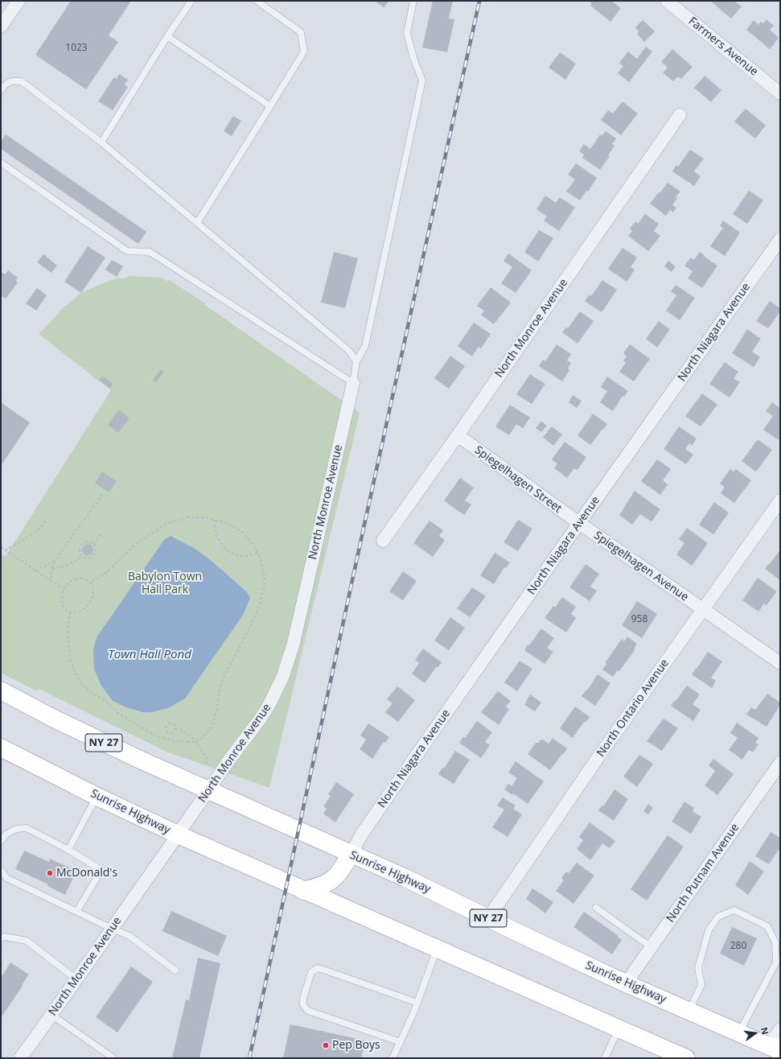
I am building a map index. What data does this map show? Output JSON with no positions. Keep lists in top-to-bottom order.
{
  "streets": {
    "highway": ["NY 27", "Sunrise Highway"],
    "street": [
      "Farmers Avenue",
      "North Monroe Avenue",
      "North Niagara Avenue",
      "Spiegelhagen Street",
      "Spiegelhagen Avenue",
      "North Ontario Avenue",
      "North Putnam Avenue"
    ]
  },
  "crossings": [
    ["North Monroe Avenue", "Spiegelhagen Street"],
    ["North Monroe Avenue", "Sunrise Highway"],
    ["North Niagara Avenue", "Spiegelhagen Street"],
    ["North Niagara Avenue", "Spiegelhagen Avenue"],
    ["North Niagara Avenue", "Sunrise Highway"],
    ["Spiegelhagen Street", "Spiegelhagen Avenue"],
    ["Spiegelhagen Avenue", "North Ontario Avenue"],
    ["North Ontario Avenue", "Sunrise Highway"],
    ["Sunrise Highway", "North Putnam Avenue"]
  ],
  "water": ["Town Hall Pond"],
  "parks": ["Babylon Town Hall Park"],
  "places": ["McDonald's", "Pep Boys"],
  "house_numbers": ["1023", "958", "280"],
  "north": "right"
}
